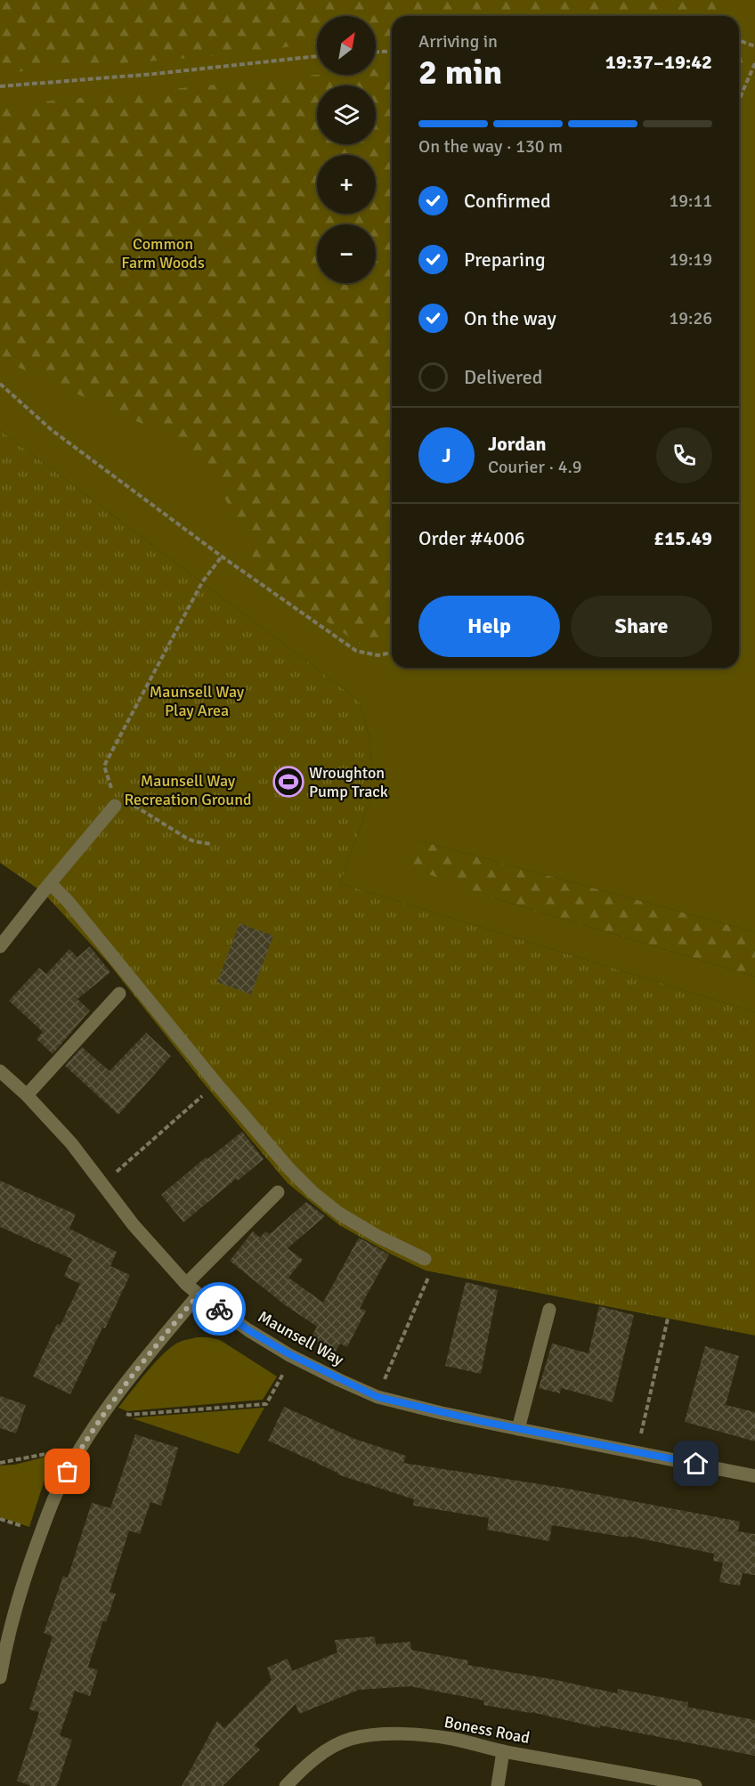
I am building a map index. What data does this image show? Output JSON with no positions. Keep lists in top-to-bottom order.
{
  "streets": {
    "street": ["Maunsell Way", "Boness Road"]
  },
  "parks": ["Common Farm Woods", "Maunsell Way Play Area", "Maunsell Way Recreation Ground"],
  "places": {
    "sports": ["Wroughton Pump Track"]
  },
  "north": "top right",
  "page": {
    "map_buttons": ["+", "−"],
    "heading": ["2 min", "Arriving in", "19:37–19:42"],
    "panel": [
      "Jordan",
      "Courier · 4.9",
      "Order #4006",
      "£15.49"
    ],
    "bar": "On the way · 130 m",
    "list": [
      ["Confirmed", "19:11"],
      ["Preparing", "19:19"],
      ["On the way", "19:26"],
      "Delivered"
    ],
    "round": "J",
    "buttons": ["Help", "Share"]
  }
}
